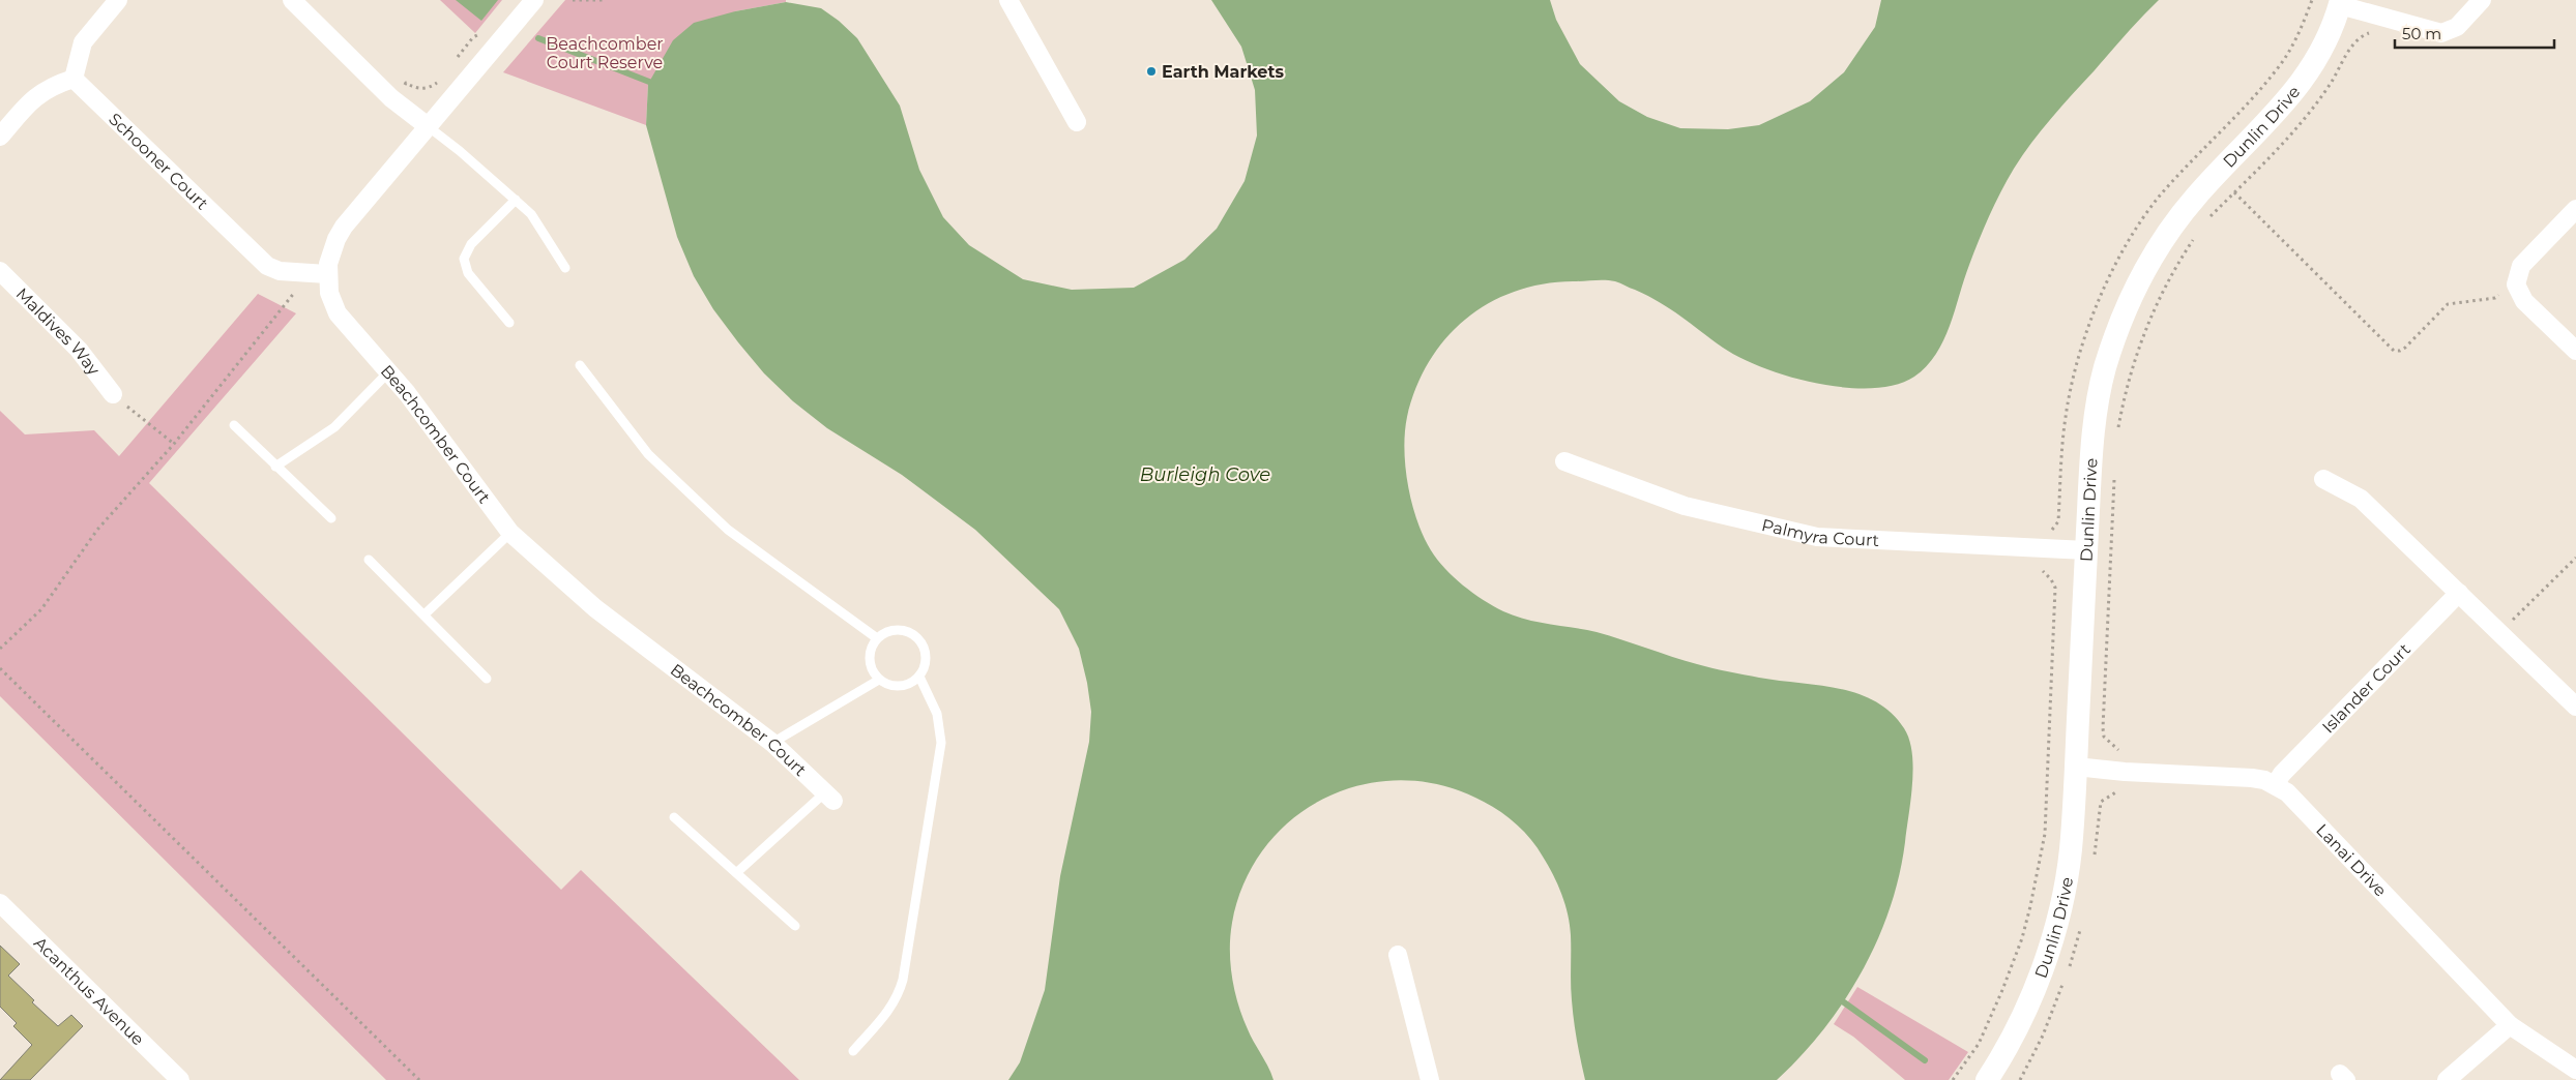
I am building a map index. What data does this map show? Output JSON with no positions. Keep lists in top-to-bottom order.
{
  "streets": {
    "street": [
      "Dunlin Drive",
      "Schooner Court",
      "Maldives Way",
      "Beachcomber Court",
      "Palmyra Court",
      "Islander Court",
      "Lanai Drive",
      "Acanthus Avenue"
    ]
  },
  "crossings": [
    ["Dunlin Drive", "Palmyra Court"],
    ["Dunlin Drive", "Lanai Drive"],
    ["Schooner Court", "Beachcomber Court"],
    ["Islander Court", "Lanai Drive"]
  ],
  "water": ["Burleigh Cove"],
  "parks": ["Beachcomber Court Reserve"],
  "places": ["Earth Markets"],
  "scale_bar": "50 m"
}
